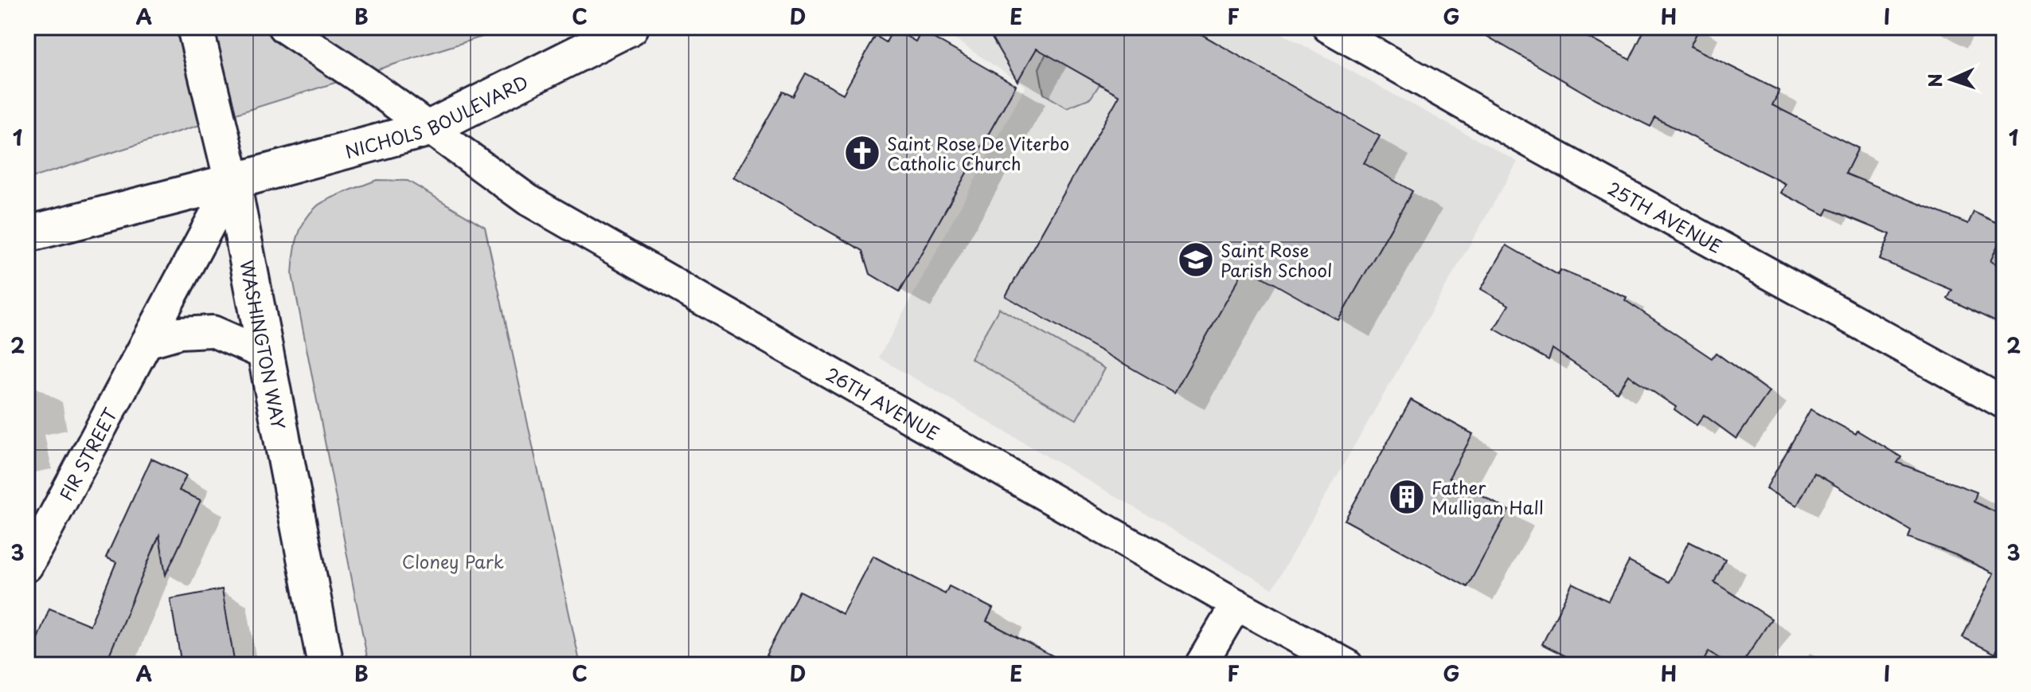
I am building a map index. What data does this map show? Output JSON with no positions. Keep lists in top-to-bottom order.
{
  "streets": {
    "main road": ["NICHOLS BOULEVARD", "WASHINGTON WAY"],
    "street": ["25TH AVENUE", "26TH AVENUE", "FIR STREET"]
  },
  "crossings": [
    ["NICHOLS BOULEVARD", "WASHINGTON WAY"],
    ["NICHOLS BOULEVARD", "26TH AVENUE"],
    ["NICHOLS BOULEVARD", "FIR STREET"],
    ["WASHINGTON WAY", "FIR STREET"]
  ],
  "parks": ["Cloney Park"],
  "places": {
    "church": ["Saint Rose De Viterbo Catholic Church"],
    "school or university": ["Saint Rose Parish School"],
    "building": ["Father Mulligan Hall"]
  },
  "north": "left",
  "grid": {
    "columns": [
      "A",
      "B",
      "C",
      "D",
      "E",
      "F",
      "G",
      "H",
      "I"
    ],
    "rows": ["1", "2", "3"]
  }
}
